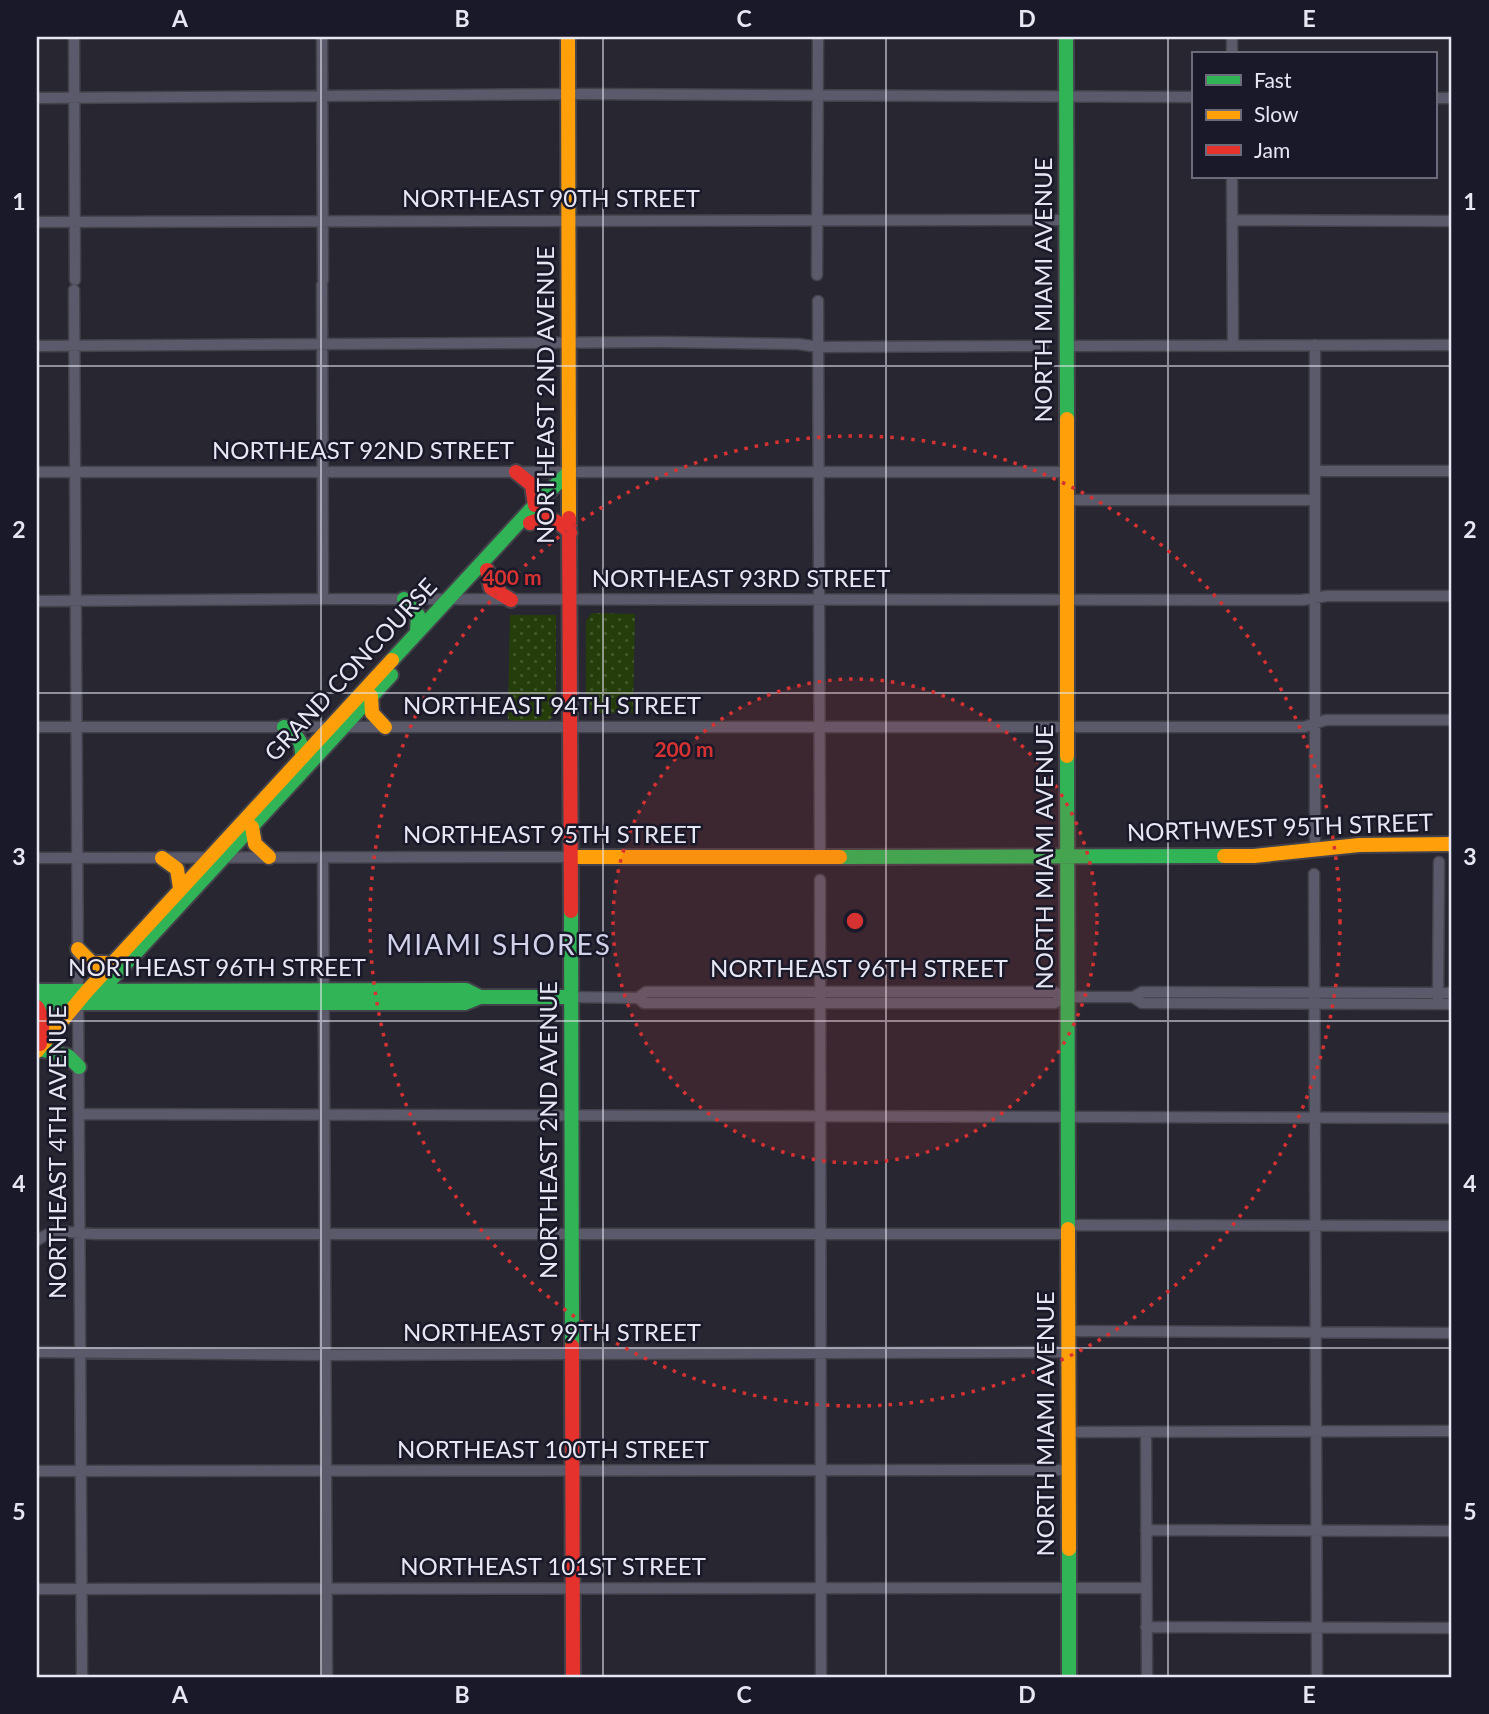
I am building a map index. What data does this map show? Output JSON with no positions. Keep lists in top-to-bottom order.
{
  "streets": {
    "main road": [
      "NORTH MIAMI AVENUE",
      "NORTHEAST 2ND AVENUE",
      "GRAND CONCOURSE",
      "NORTHWEST 95TH STREET",
      "NORTHEAST 95TH STREET",
      "NORTHEAST 96TH STREET"
    ],
    "street": [
      "NORTHEAST 90TH STREET",
      "NORTHEAST 92ND STREET",
      "NORTHEAST 93RD STREET",
      "NORTHEAST 94TH STREET",
      "NORTHEAST 4TH AVENUE",
      "NORTHEAST 99TH STREET",
      "NORTHEAST 100TH STREET",
      "NORTHEAST 101ST STREET"
    ]
  },
  "crossings": [
    ["NORTHEAST 90TH STREET", "NORTH MIAMI AVENUE"],
    ["NORTHEAST 90TH STREET", "NORTHEAST 2ND AVENUE"],
    ["NORTHEAST 90TH STREET", "NORTHEAST 4TH AVENUE"],
    ["NORTH MIAMI AVENUE", "NORTHEAST 92ND STREET"],
    ["NORTH MIAMI AVENUE", "NORTHEAST 93RD STREET"],
    ["NORTH MIAMI AVENUE", "NORTHEAST 94TH STREET"],
    ["NORTH MIAMI AVENUE", "NORTHWEST 95TH STREET"],
    ["NORTH MIAMI AVENUE", "NORTHEAST 95TH STREET"],
    ["NORTH MIAMI AVENUE", "NORTHEAST 96TH STREET"],
    ["NORTH MIAMI AVENUE", "NORTHEAST 99TH STREET"],
    ["NORTH MIAMI AVENUE", "NORTHEAST 100TH STREET"],
    ["NORTH MIAMI AVENUE", "NORTHEAST 101ST STREET"],
    ["NORTHEAST 2ND AVENUE", "NORTHEAST 92ND STREET"],
    ["NORTHEAST 2ND AVENUE", "NORTHEAST 93RD STREET"],
    ["NORTHEAST 2ND AVENUE", "GRAND CONCOURSE"],
    ["NORTHEAST 2ND AVENUE", "NORTHEAST 94TH STREET"],
    ["NORTHEAST 2ND AVENUE", "NORTHEAST 95TH STREET"],
    ["NORTHEAST 2ND AVENUE", "NORTHEAST 96TH STREET"],
    ["NORTHEAST 2ND AVENUE", "NORTHEAST 99TH STREET"],
    ["NORTHEAST 2ND AVENUE", "NORTHEAST 100TH STREET"],
    ["NORTHEAST 2ND AVENUE", "NORTHEAST 101ST STREET"],
    ["NORTHEAST 92ND STREET", "GRAND CONCOURSE"],
    ["NORTHEAST 92ND STREET", "NORTHEAST 4TH AVENUE"],
    ["NORTHEAST 93RD STREET", "GRAND CONCOURSE"],
    ["NORTHEAST 93RD STREET", "NORTHEAST 4TH AVENUE"],
    ["GRAND CONCOURSE", "NORTHEAST 94TH STREET"],
    ["GRAND CONCOURSE", "NORTHEAST 95TH STREET"],
    ["GRAND CONCOURSE", "NORTHEAST 96TH STREET"],
    ["GRAND CONCOURSE", "NORTHEAST 4TH AVENUE"],
    ["NORTHEAST 94TH STREET", "NORTHEAST 4TH AVENUE"],
    ["NORTHWEST 95TH STREET", "NORTHEAST 95TH STREET"],
    ["NORTHEAST 95TH STREET", "NORTHEAST 4TH AVENUE"],
    ["NORTHEAST 96TH STREET", "NORTHEAST 4TH AVENUE"],
    ["NORTHEAST 4TH AVENUE", "NORTHEAST 99TH STREET"],
    ["NORTHEAST 4TH AVENUE", "NORTHEAST 100TH STREET"],
    ["NORTHEAST 4TH AVENUE", "NORTHEAST 101ST STREET"]
  ],
  "districts": ["MIAMI SHORES"],
  "legend": ["Fast", "Slow", "Jam"],
  "grid": {
    "columns": [
      "A",
      "B",
      "C",
      "D",
      "E"
    ],
    "rows": [
      "1",
      "2",
      "3",
      "4",
      "5"
    ]
  },
  "rings": ["400 m", "200 m"]
}
